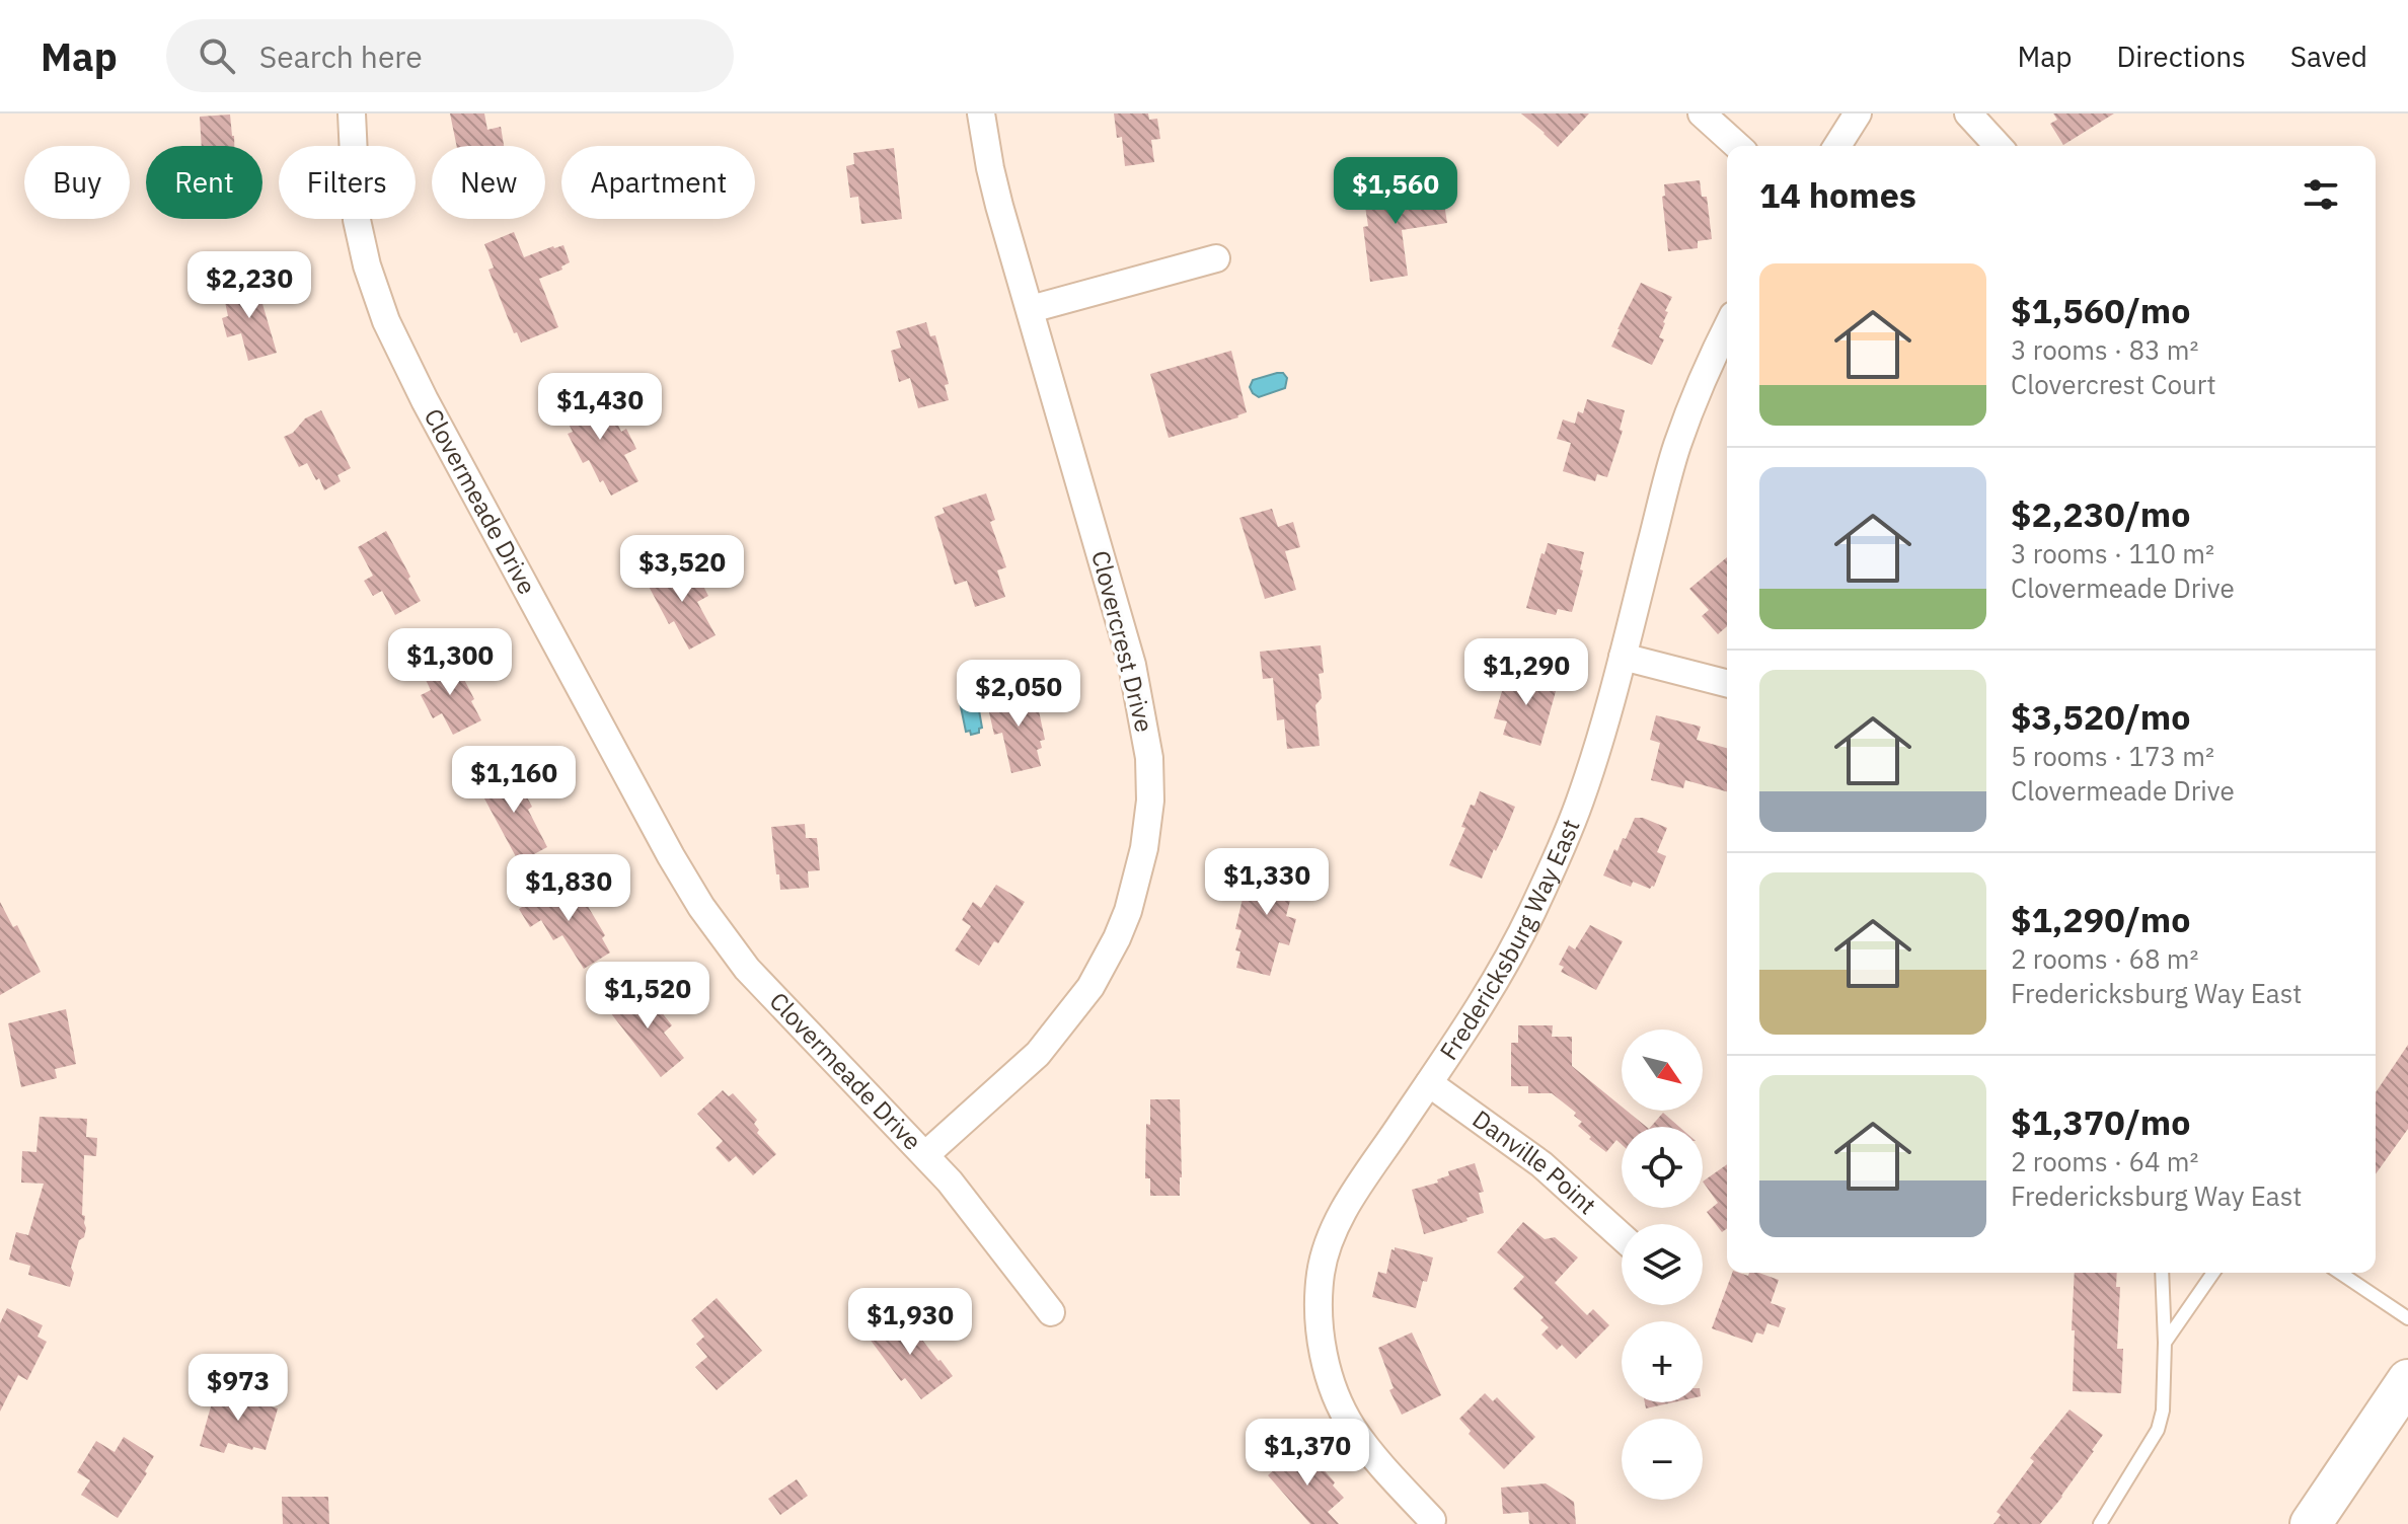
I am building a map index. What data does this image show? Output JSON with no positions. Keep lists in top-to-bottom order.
{
  "streets": {
    "street": [
      "Clovermeade Drive",
      "Clovercrest Drive",
      "Fredericksburg Way East",
      "Danville Point"
    ]
  },
  "crossings": [
    ["Clovermeade Drive", "Clovercrest Drive"],
    ["Fredericksburg Way East", "Danville Point"]
  ],
  "north": "bottom right",
  "page": {
    "header": "Map",
    "search": "Search here",
    "nav": ["Map", "Directions", "Saved"],
    "chip": [
      "Buy",
      "Rent",
      "Filters",
      "New",
      "Apartment"
    ],
    "heading": "14 homes",
    "price": [
      "$1,560",
      "$2,230",
      "$1,430",
      "$3,520",
      "$1,300",
      "$1,290",
      "$2,050",
      "$1,160",
      "$1,330",
      "$1,830",
      "$1,520",
      "$1,930",
      "$973",
      "$1,370"
    ],
    "list": [
      {
        "name": "$1,560/mo",
        "note": "3 rooms · 83 m² · Clovercrest Court"
      },
      {
        "name": "$2,230/mo",
        "note": "3 rooms · 110 m² · Clovermeade Drive"
      },
      {
        "name": "$3,520/mo",
        "note": "5 rooms · 173 m² · Clovermeade Drive"
      },
      {
        "name": "$1,290/mo",
        "note": "2 rooms · 68 m² · Fredericksburg Way East"
      },
      {
        "name": "$1,370/mo",
        "note": "2 rooms · 64 m² · Fredericksburg Way East"
      }
    ],
    "map_buttons": ["+", "−"]
  }
}
